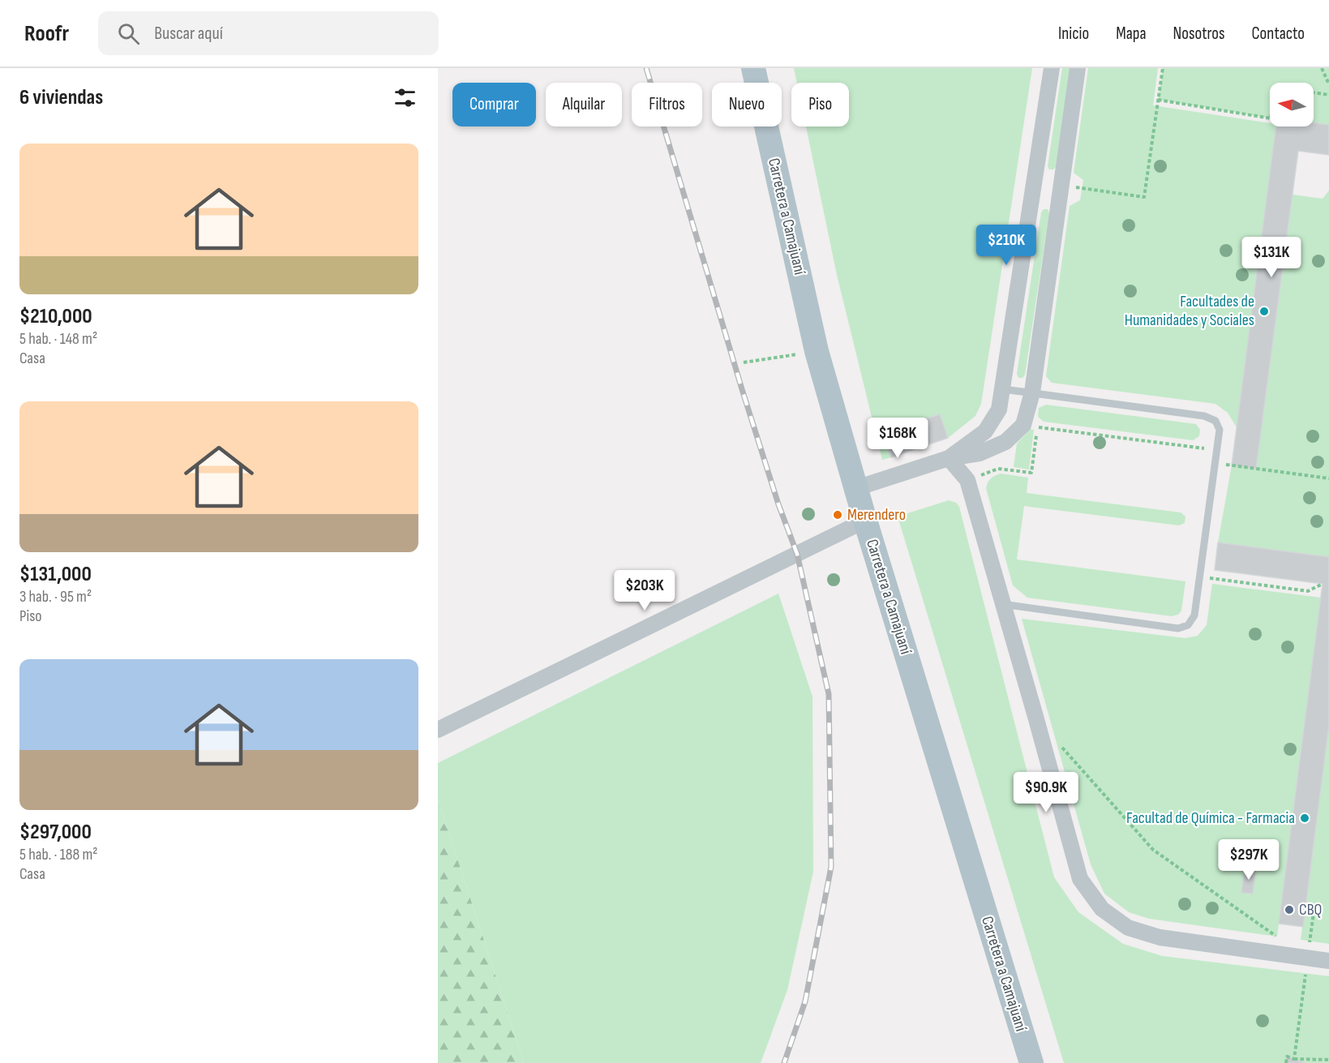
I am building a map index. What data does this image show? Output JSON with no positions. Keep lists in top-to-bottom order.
{
  "streets": {
    "main road": ["Carretera a Camajuaní"]
  },
  "places": [
    "Facultades de Humanidades y Sociales",
    "Merendero",
    "Facultad de Química - Farmacia",
    "CBQ"
  ],
  "north": "left",
  "page": {
    "header": "Roofr",
    "search": "Buscar aquí",
    "nav": [
      "Inicio",
      "Mapa",
      "Nosotros",
      "Contacto"
    ],
    "heading": "6 viviendas",
    "chip": [
      "Comprar",
      "Alquilar",
      "Filtros",
      "Nuevo",
      "Piso"
    ],
    "list": [
      {
        "name": "$210,000",
        "note": "5 hab. · 148 m² · Casa"
      },
      {
        "name": "$131,000",
        "note": "3 hab. · 95 m² · Piso"
      },
      {
        "name": "$297,000",
        "note": "5 hab. · 188 m² · Casa"
      }
    ],
    "price": [
      "$210K",
      "$131K",
      "$168K",
      "$203K",
      "$90.9K",
      "$297K"
    ]
  }
}
